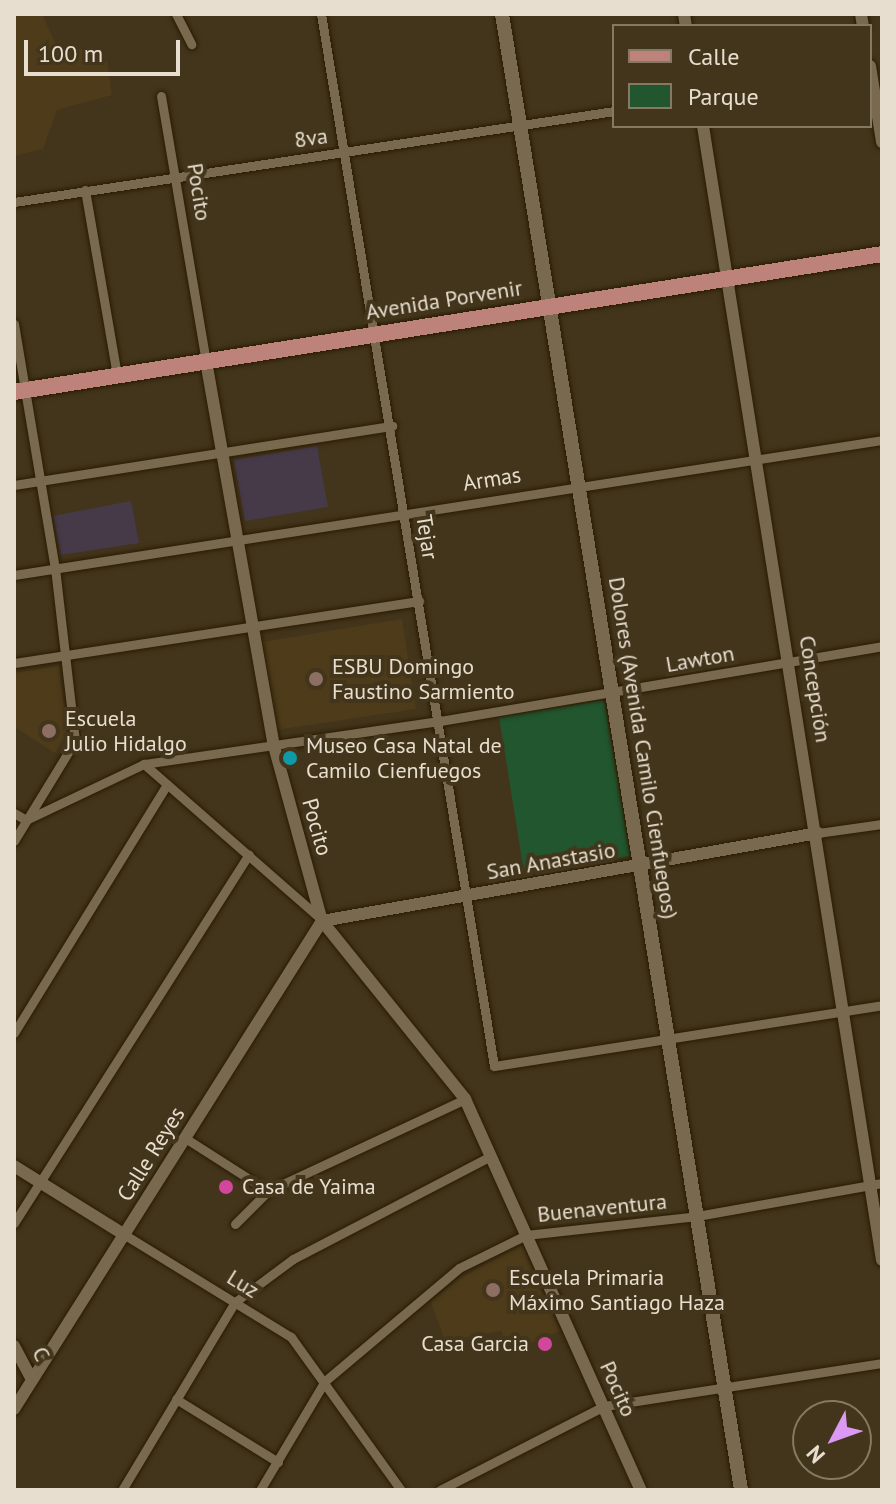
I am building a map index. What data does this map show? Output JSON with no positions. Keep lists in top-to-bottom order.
{
  "streets": {
    "main road": ["Avenida Porvenir", "Dolores (Avenida Camilo Cienfuegos)"],
    "street": [
      "8va",
      "Pocito",
      "Armas",
      "Tejar",
      "Lawton",
      "Concepción",
      "San Anastasio",
      "Calle Reyes",
      "Buenaventura",
      "Luz",
      "C"
    ]
  },
  "crossings": [
    ["8va", "Pocito"],
    ["8va", "Tejar"],
    ["8va", "Dolores (Avenida Camilo Cienfuegos)"],
    ["Pocito", "Avenida Porvenir"],
    ["Pocito", "Armas"],
    ["Pocito", "Lawton"],
    ["Pocito", "San Anastasio"],
    ["Pocito", "Calle Reyes"],
    ["Pocito", "Buenaventura"],
    ["Avenida Porvenir", "Tejar"],
    ["Avenida Porvenir", "Concepción"],
    ["Avenida Porvenir", "Dolores (Avenida Camilo Cienfuegos)"],
    ["Armas", "Tejar"],
    ["Armas", "Concepción"],
    ["Armas", "Dolores (Avenida Camilo Cienfuegos)"],
    ["Tejar", "Lawton"],
    ["Tejar", "Dolores (Avenida Camilo Cienfuegos)"],
    ["Tejar", "San Anastasio"],
    ["Lawton", "Concepción"],
    ["Lawton", "Dolores (Avenida Camilo Cienfuegos)"],
    ["Concepción", "San Anastasio"],
    ["Concepción", "Buenaventura"],
    ["Dolores (Avenida Camilo Cienfuegos)", "San Anastasio"],
    ["Dolores (Avenida Camilo Cienfuegos)", "Buenaventura"],
    ["San Anastasio", "Calle Reyes"],
    ["Calle Reyes", "Luz"],
    ["Calle Reyes", "C"],
    ["Buenaventura", "Luz"]
  ],
  "places": [
    "ESBU Domingo Faustino Sarmiento",
    "Escuela Julio Hidalgo",
    "Museo Casa Natal de Camilo Cienfuegos",
    "Casa de Yaima",
    "Escuela Primaria Máximo Santiago Haza",
    "Casa Garcia"
  ],
  "legend": ["Calle", "Parque"],
  "scale_bar": "100 m",
  "north": "bottom left"
}
